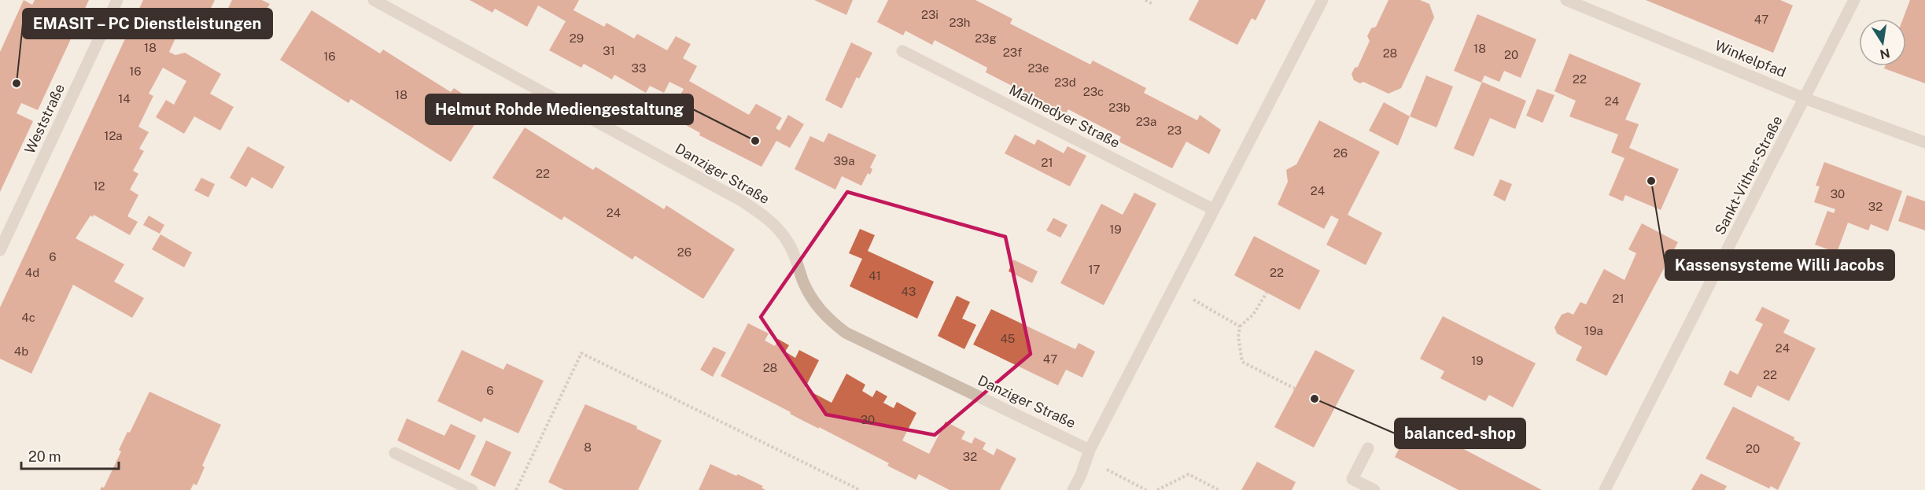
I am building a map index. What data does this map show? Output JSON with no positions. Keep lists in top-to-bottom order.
{
  "streets": {
    "street": [
      "Winkelpfad",
      "Malmedyer Straße",
      "Weststraße",
      "Danziger Straße",
      "Sankt-Vither-Straße"
    ]
  },
  "crossings": [
    ["Winkelpfad", "Sankt-Vither-Straße"]
  ],
  "places": [
    "EMASIT – PC Dienstleistungen",
    "Helmut Rohde Mediengestaltung",
    "Kassensysteme Willi Jacobs",
    "balanced-shop"
  ],
  "house_numbers": [
    "23i",
    "47",
    "23h",
    "29",
    "23g",
    "18",
    "18",
    "31",
    "23f",
    "28",
    "20",
    "16",
    "33",
    "23e",
    "16",
    "22",
    "23d",
    "23c",
    "18",
    "14",
    "24",
    "23b",
    "23a",
    "23",
    "12a",
    "26",
    "39a",
    "21",
    "22",
    "12",
    "24",
    "30",
    "32",
    "24",
    "19",
    "26",
    "6",
    "17",
    "4d",
    "22",
    "41",
    "43",
    "21",
    "4c",
    "19a",
    "45",
    "24",
    "4b",
    "47",
    "19",
    "28",
    "22",
    "6",
    "30",
    "8",
    "20",
    "32"
  ],
  "scale_bar": "20 m",
  "north": "bottom"
}
